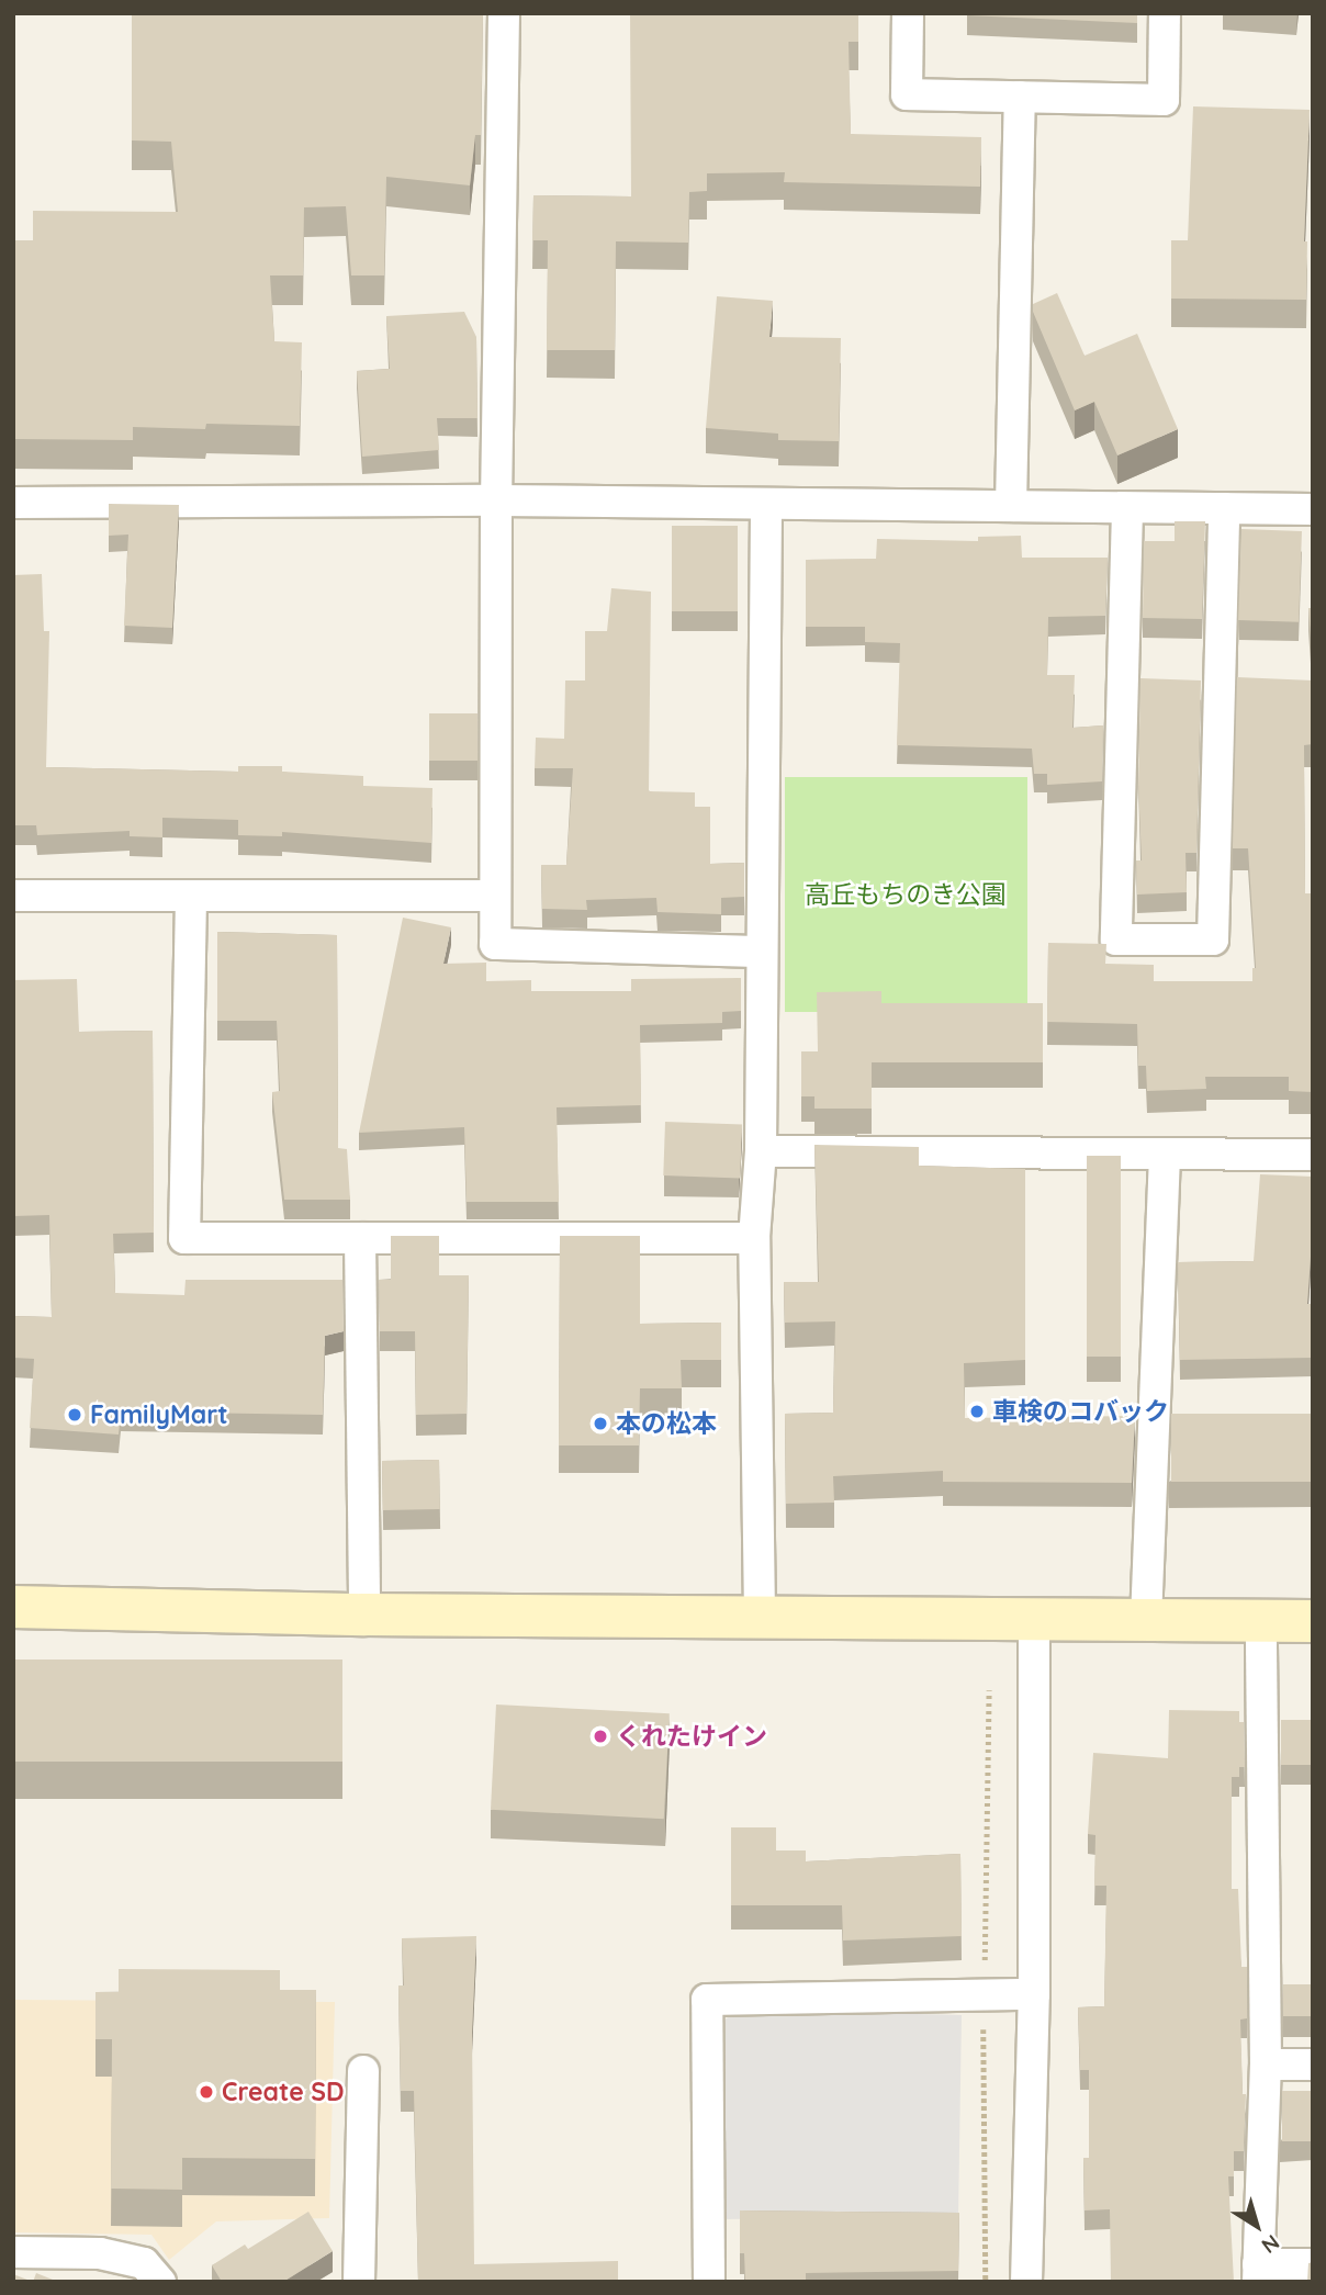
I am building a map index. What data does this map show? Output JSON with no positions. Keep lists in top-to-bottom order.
{
  "parks": ["高丘もちのき公園"],
  "places": [
    "車検のコバック",
    "FamilyMart",
    "本の松本",
    "くれたけイン",
    "Create SD"
  ],
  "north": "bottom right"
}
